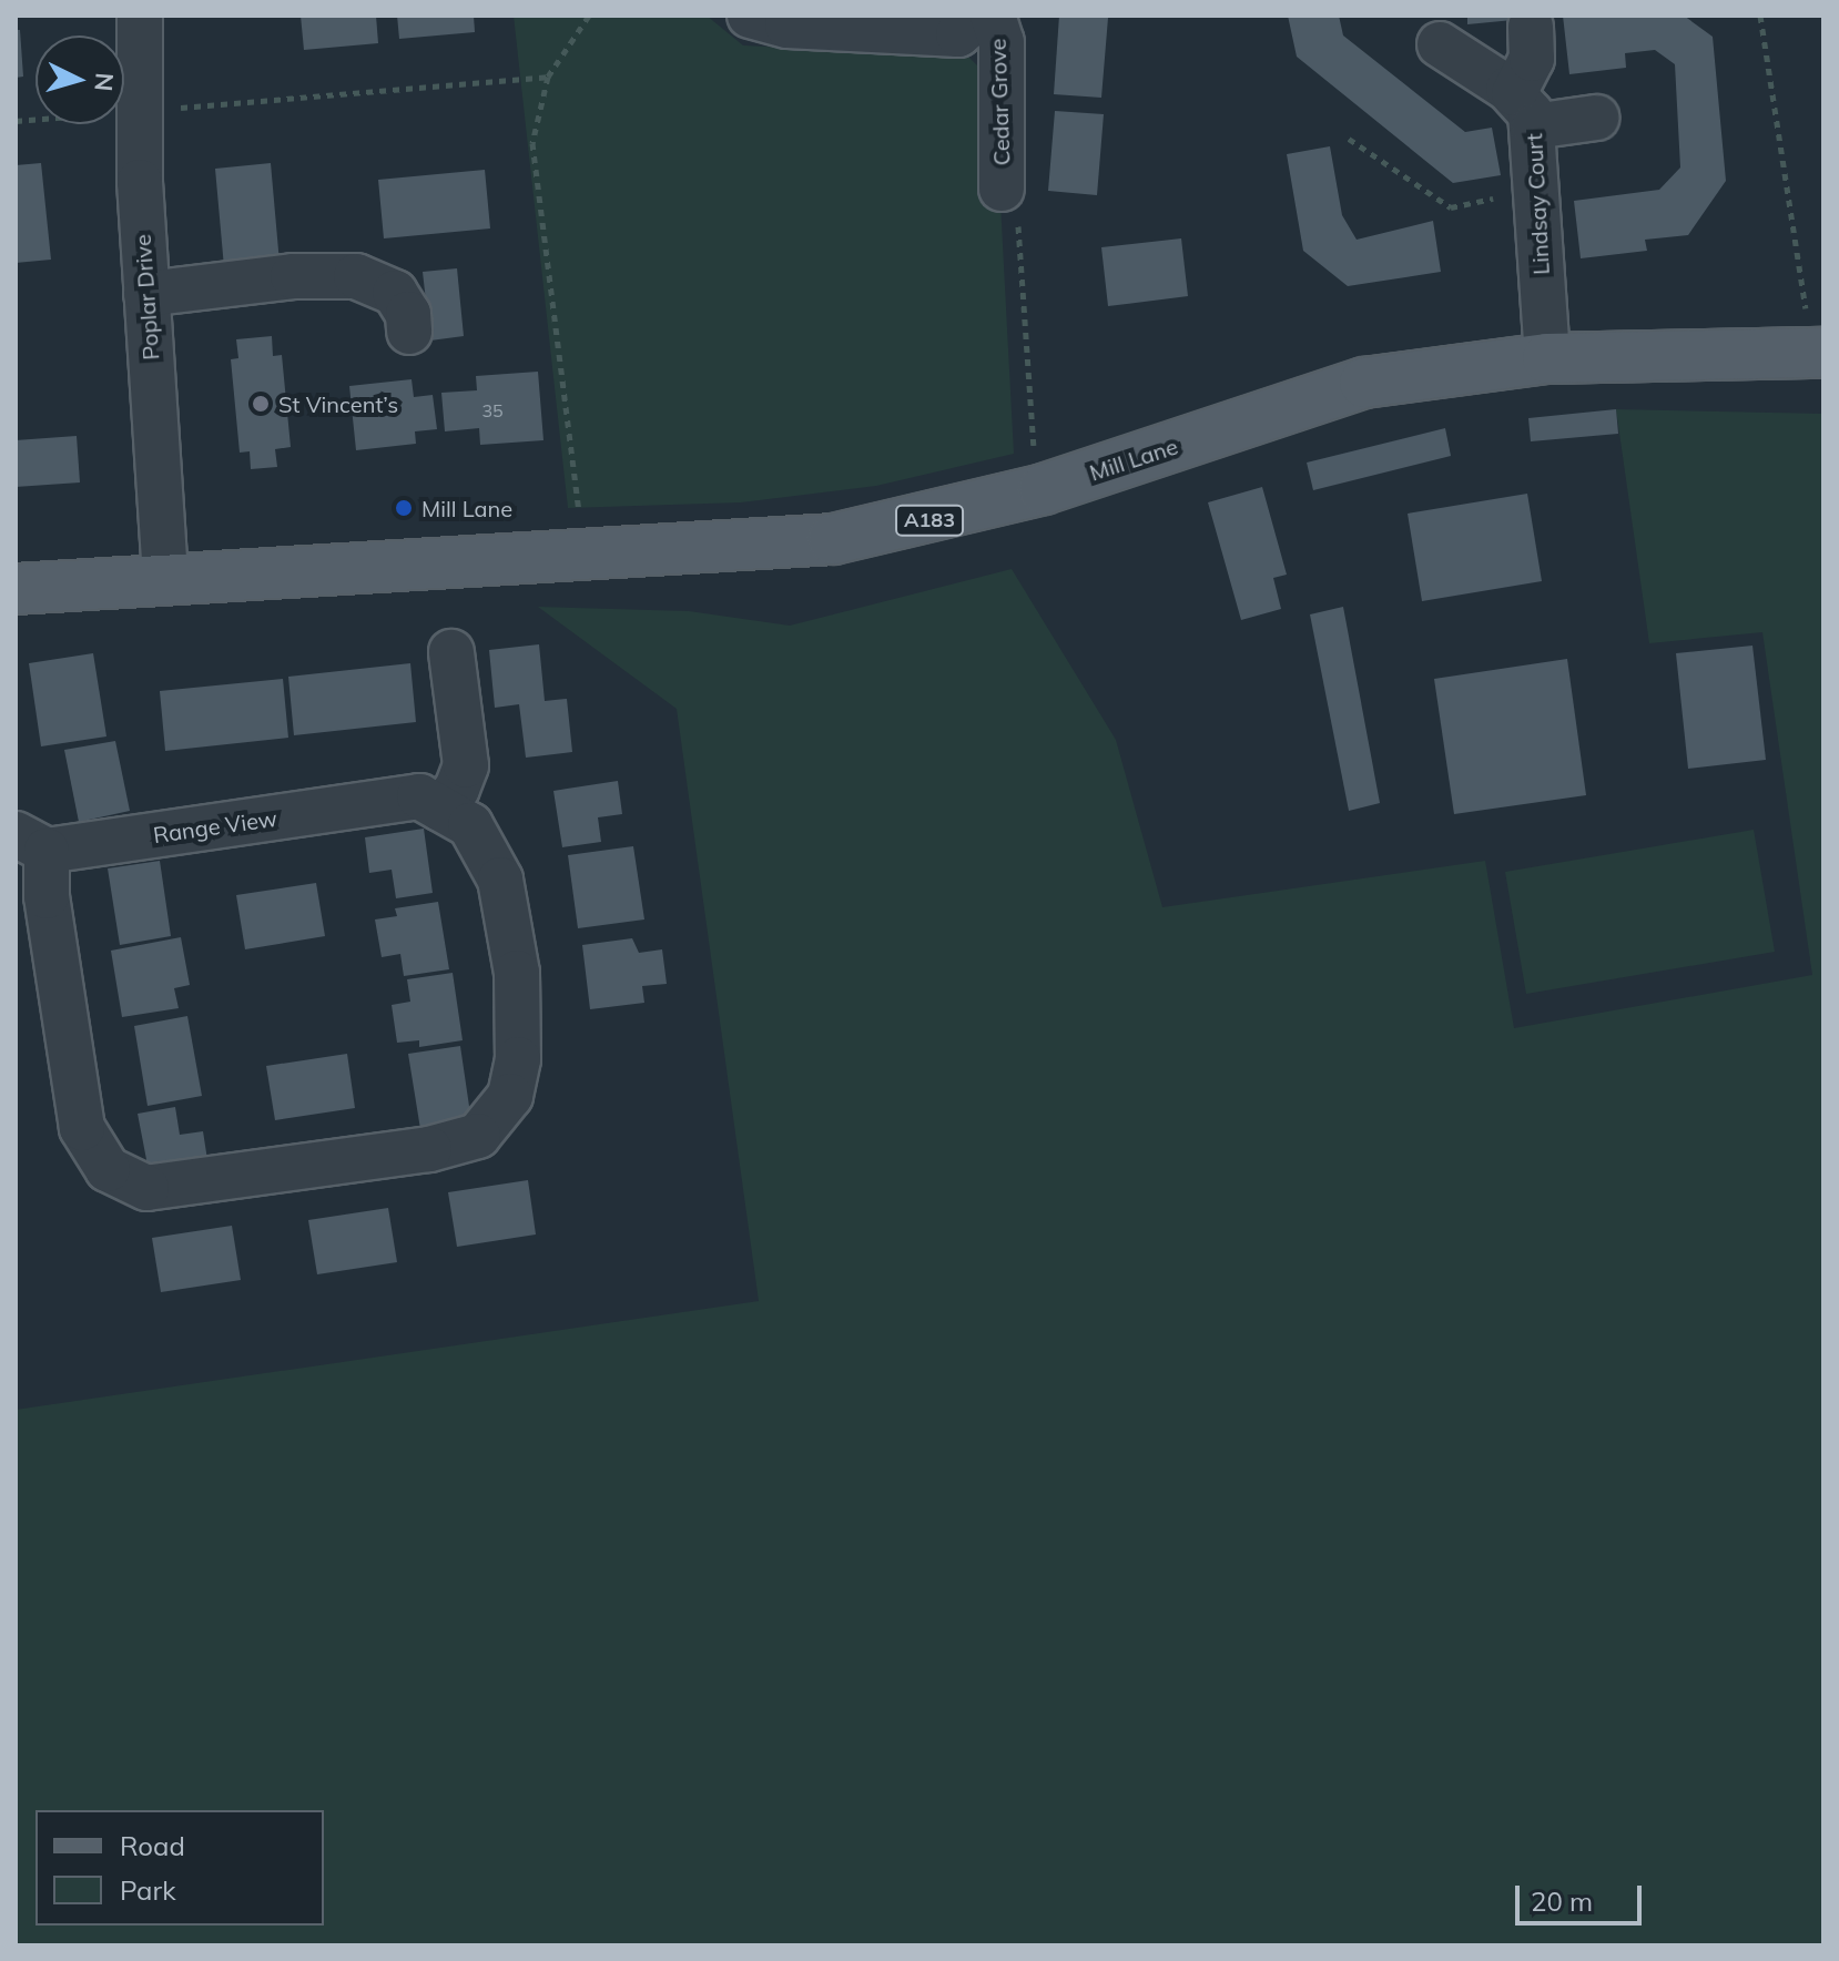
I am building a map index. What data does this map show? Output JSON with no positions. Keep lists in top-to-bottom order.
{
  "streets": {
    "main road": ["Mill Lane", "A183"],
    "street": [
      "Cedar Grove",
      "Lindsay Court",
      "Poplar Drive",
      "Range View"
    ]
  },
  "crossings": [
    ["Lindsay Court", "Mill Lane"],
    ["Poplar Drive", "Mill Lane"]
  ],
  "places": ["St Vincent’s", "Mill Lane"],
  "house_numbers": ["35"],
  "legend": ["Road", "Park"],
  "scale_bar": "20 m",
  "north": "right"
}
